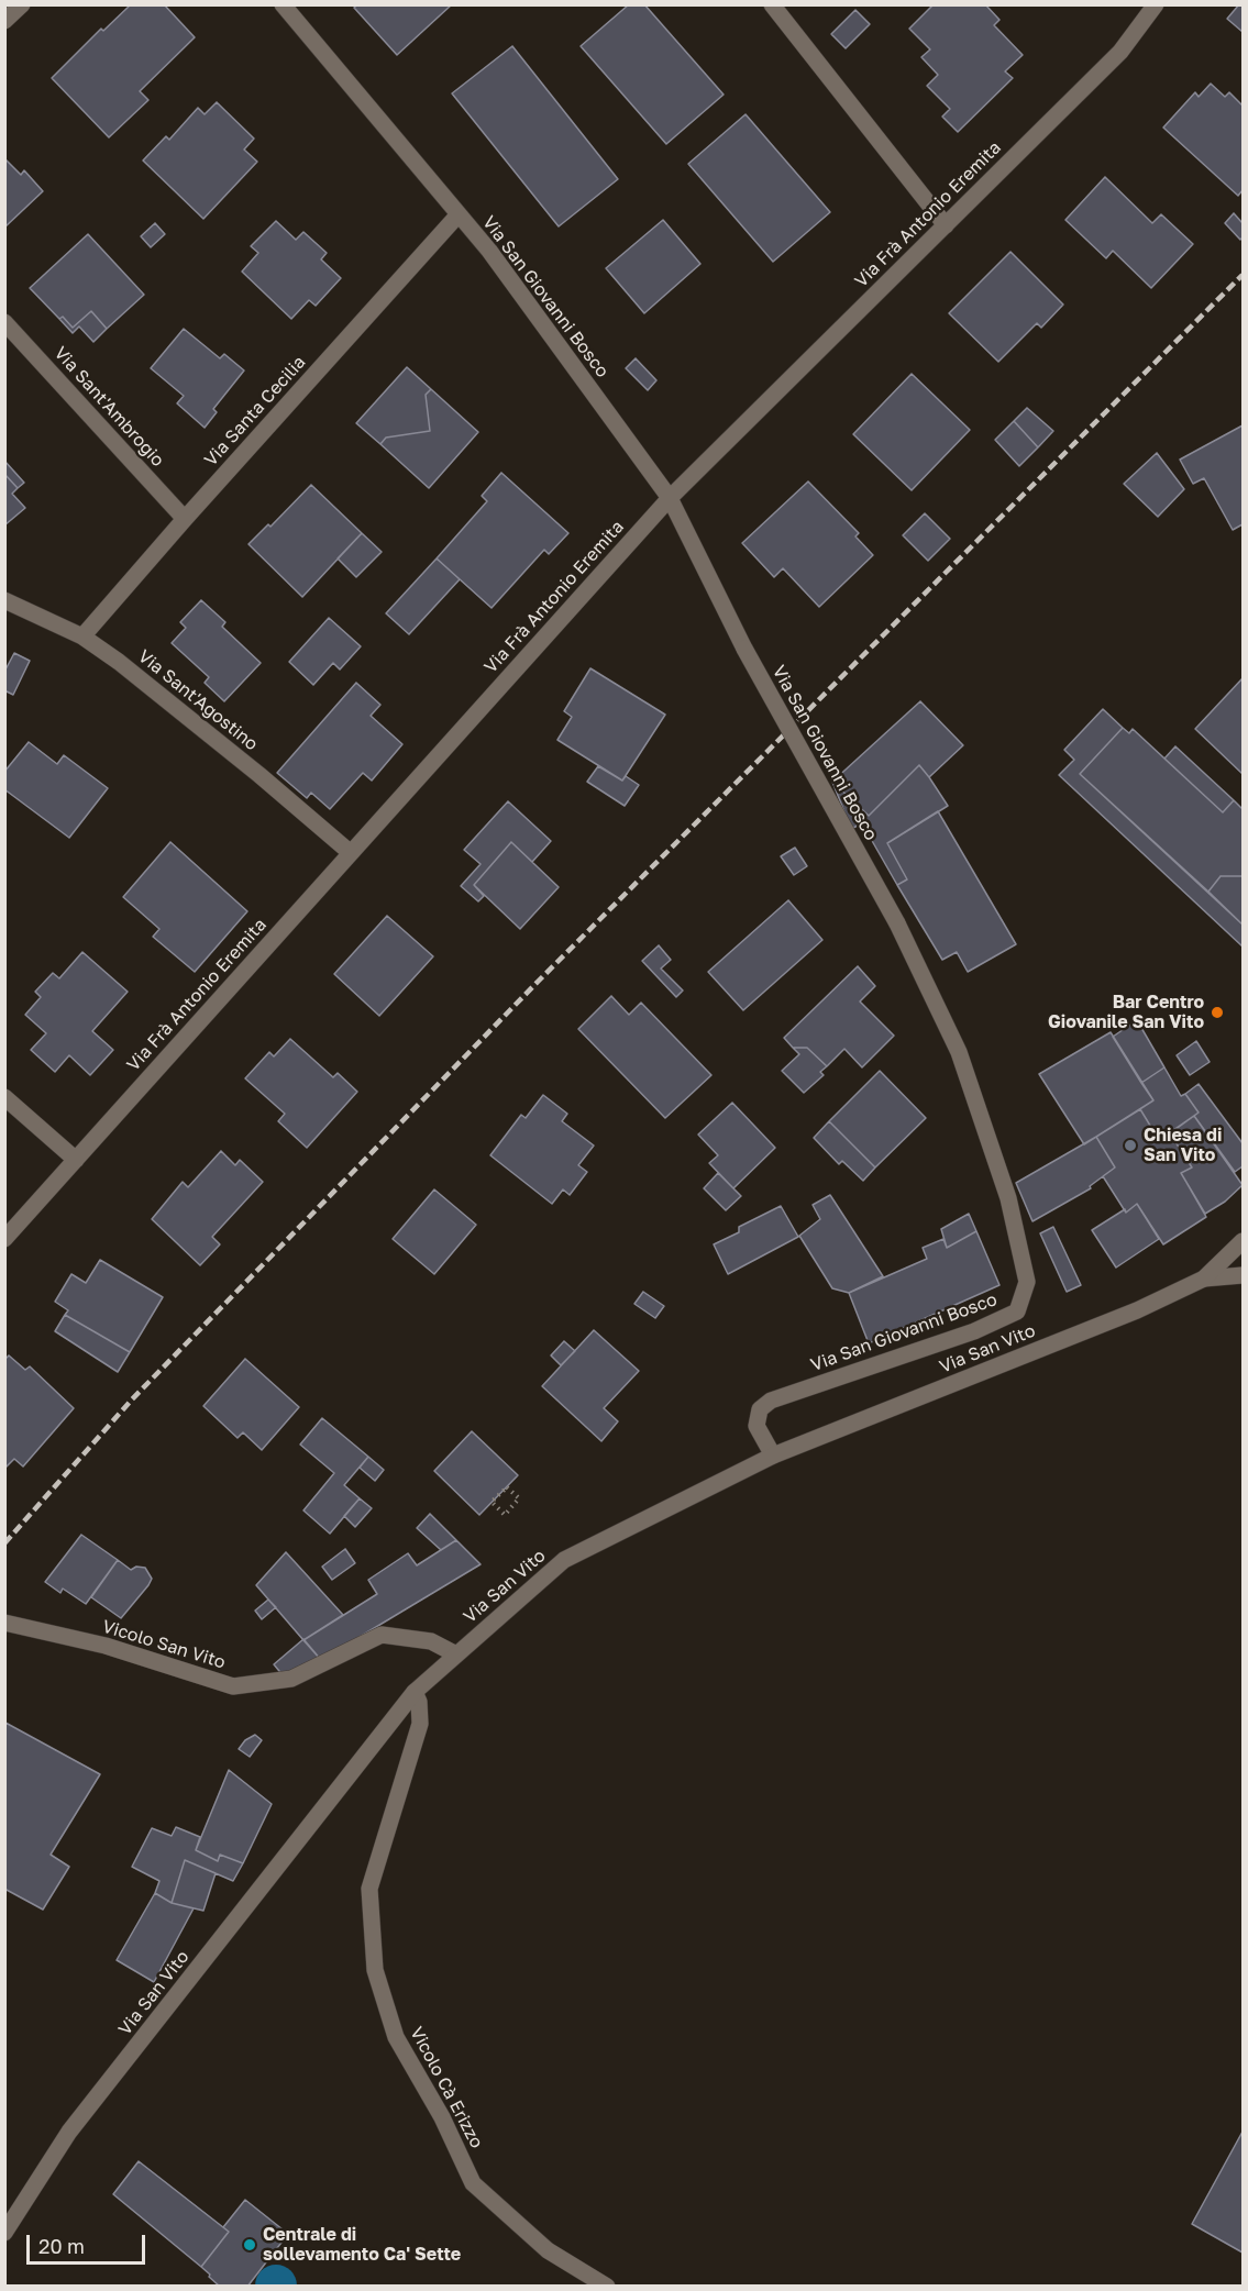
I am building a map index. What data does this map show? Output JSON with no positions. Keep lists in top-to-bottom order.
{
  "streets": {
    "street": [
      "Via Frà Antonio Eremita",
      "Via San Giovanni Bosco",
      "Via Sant'Ambrogio",
      "Via Santa Cecilia",
      "Via Sant'Agostino",
      "Via San Vito",
      "Vicolo San Vito",
      "Vicolo Cà Erizzo"
    ]
  },
  "crossings": [
    ["Via Frà Antonio Eremita", "Via San Giovanni Bosco"],
    ["Via Frà Antonio Eremita", "Via Sant'Agostino"],
    ["Via San Giovanni Bosco", "Via Santa Cecilia"],
    ["Via San Giovanni Bosco", "Via San Vito"],
    ["Via Sant'Ambrogio", "Via Santa Cecilia"],
    ["Via Santa Cecilia", "Via Sant'Agostino"],
    ["Via San Vito", "Vicolo San Vito"],
    ["Via San Vito", "Vicolo Cà Erizzo"]
  ],
  "places": ["Bar Centro Giovanile San Vito", "Chiesa di San Vito", "Centrale di sollevamento Ca' Sette"],
  "scale_bar": "20 m"
}
